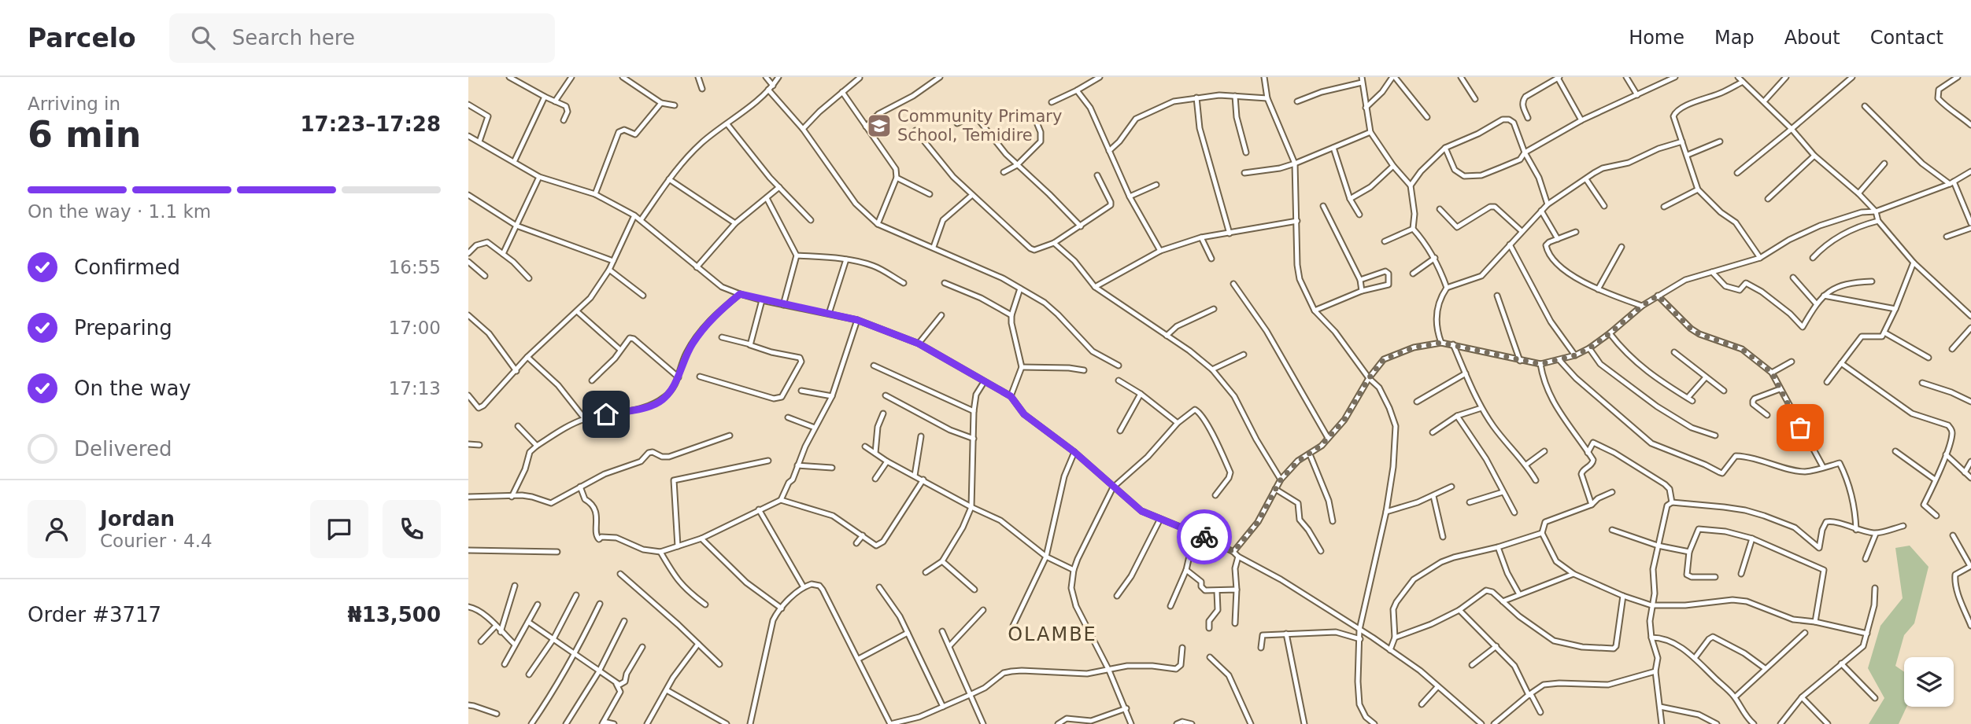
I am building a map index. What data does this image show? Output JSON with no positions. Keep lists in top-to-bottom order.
{
  "districts": ["OLAMBE"],
  "places": {
    "school or university": ["Community Primary School, Temidire"]
  },
  "page": {
    "header": "Parcelo",
    "search": "Search here",
    "nav": [
      "Home",
      "Map",
      "About",
      "Contact"
    ],
    "heading": ["6 min", "Arriving in", "17:23–17:28"],
    "panel": [
      "Jordan",
      "Courier · 4.4",
      "Order #3717",
      "₦13,500"
    ],
    "bar": "On the way · 1.1 km",
    "list": [
      ["Confirmed", "16:55"],
      ["Preparing", "17:00"],
      ["On the way", "17:13"],
      "Delivered"
    ]
  }
}
